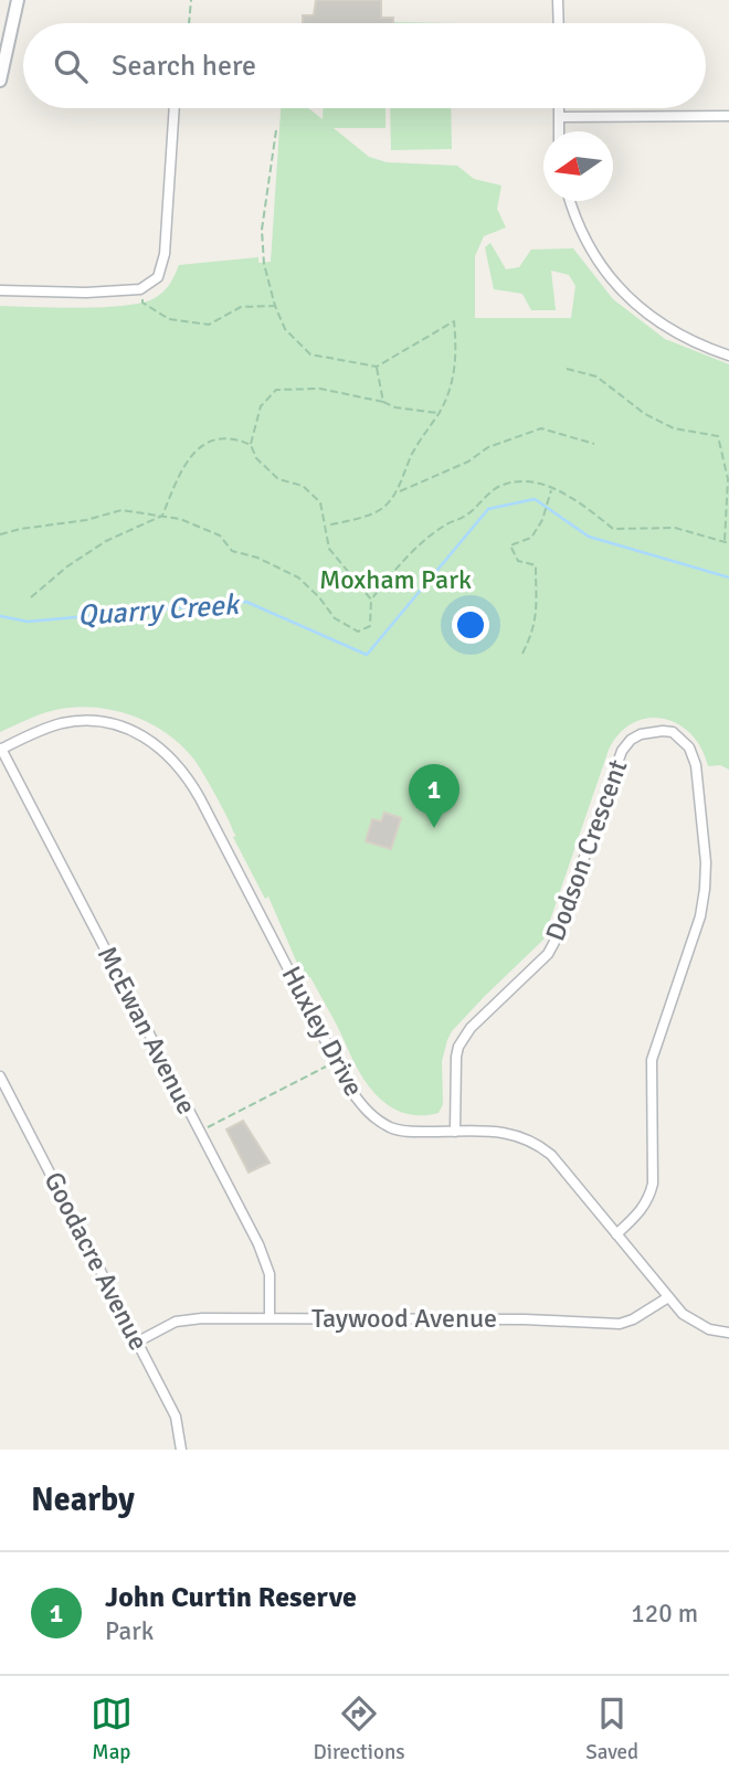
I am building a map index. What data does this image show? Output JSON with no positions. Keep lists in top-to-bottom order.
{
  "streets": {
    "street": [
      "Dodson Crescent",
      "McEwan Avenue",
      "Huxley Drive",
      "Goodacre Avenue",
      "Taywood Avenue"
    ]
  },
  "crossings": [
    ["Dodson Crescent", "Huxley Drive"],
    ["McEwan Avenue", "Huxley Drive"],
    ["McEwan Avenue", "Taywood Avenue"],
    ["Huxley Drive", "Taywood Avenue"],
    ["Goodacre Avenue", "Taywood Avenue"]
  ],
  "water": ["Quarry Creek"],
  "parks": ["Moxham Park"],
  "north": "left",
  "page": {
    "search": "Search here",
    "pins": "1",
    "heading": "Nearby",
    "list": [
      {
        "mark": "1",
        "name": "John Curtin Reserve",
        "note": "Park",
        "value": "120 m"
      }
    ],
    "nav": ["Map", "Directions", "Saved"]
  }
}
